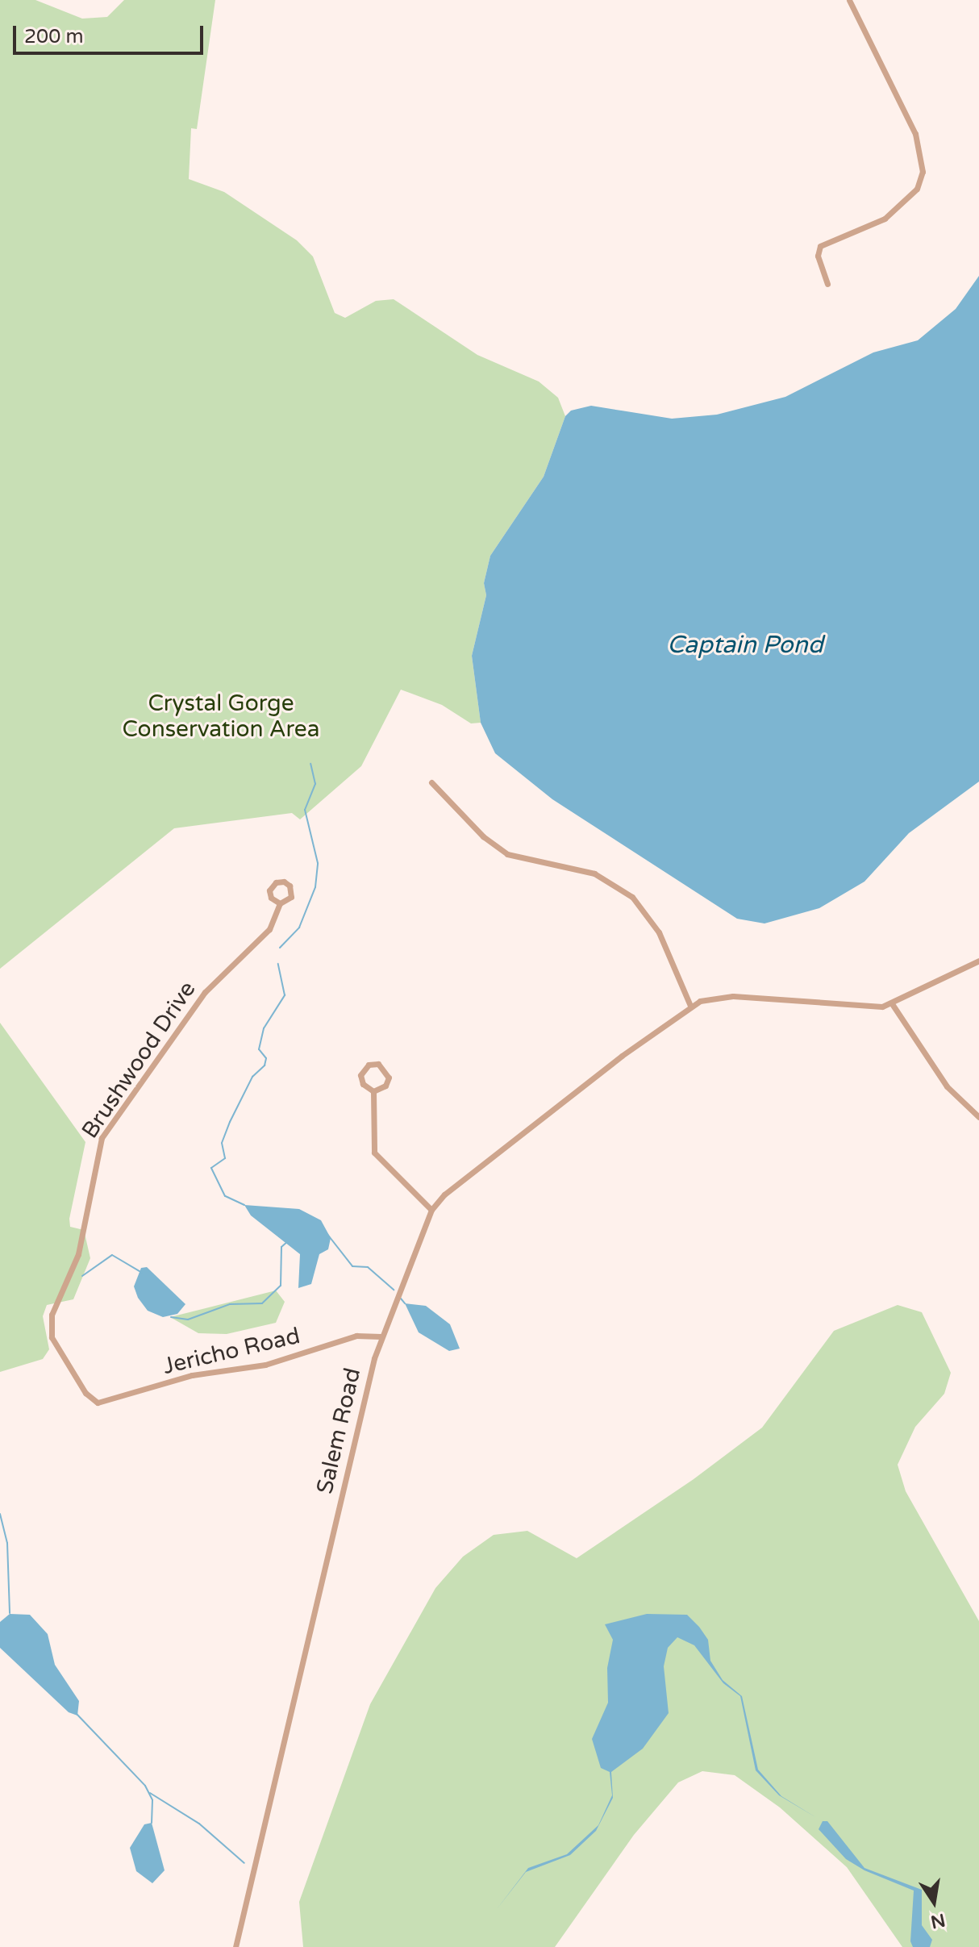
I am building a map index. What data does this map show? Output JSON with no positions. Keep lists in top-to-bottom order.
{
  "streets": {
    "street": ["Brushwood Drive", "Jericho Road", "Salem Road"]
  },
  "crossings": [
    ["Brushwood Drive", "Jericho Road"],
    ["Jericho Road", "Salem Road"]
  ],
  "water": ["Captain Pond"],
  "parks": ["Crystal Gorge Conservation Area"],
  "scale_bar": "200 m",
  "north": "bottom"
}
